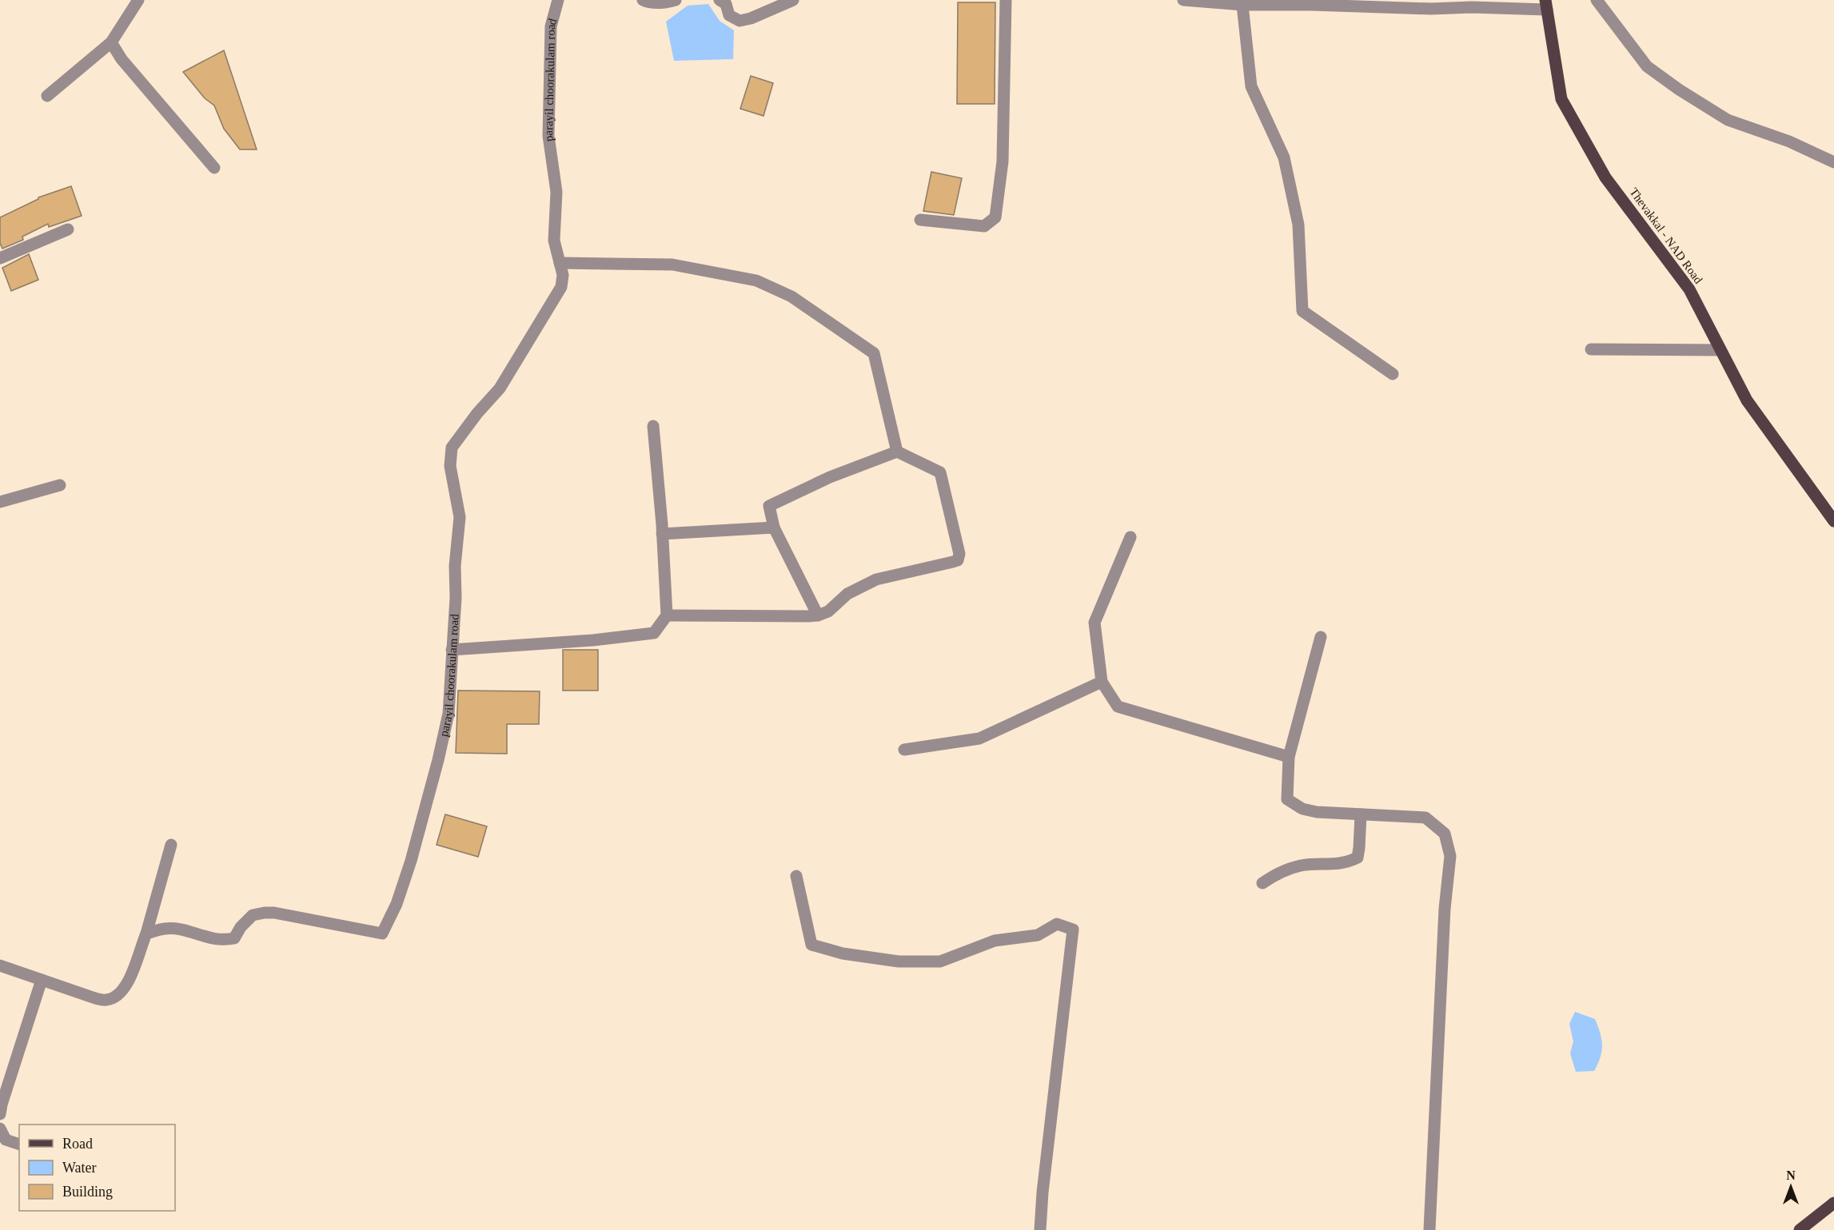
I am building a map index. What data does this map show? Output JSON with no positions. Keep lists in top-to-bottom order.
{
  "streets": {
    "main road": ["Thevakkal - NAD Road"],
    "street": ["parayil choorakulam road"]
  },
  "legend": ["Road", "Water", "Building"],
  "north": "top"
}
